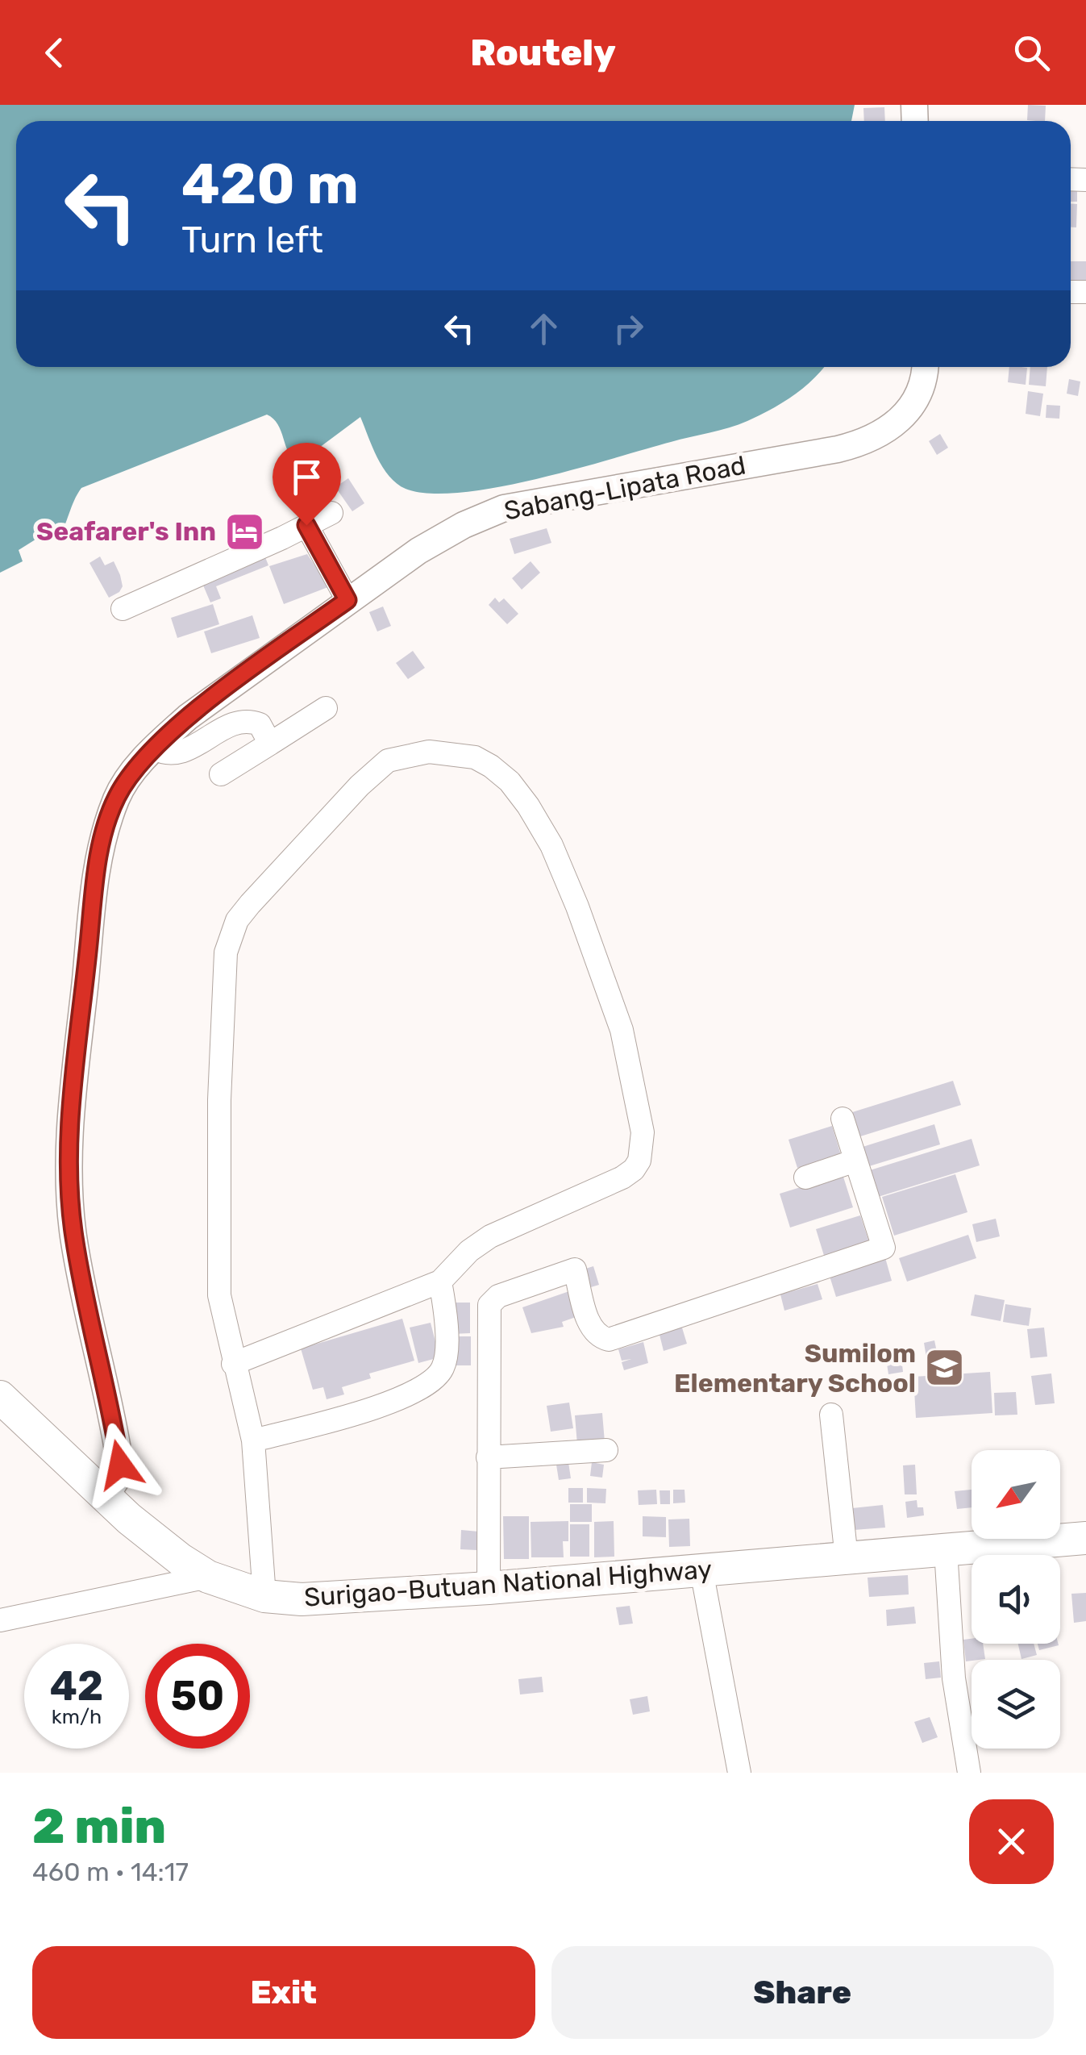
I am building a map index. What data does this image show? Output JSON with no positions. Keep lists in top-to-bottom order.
{
  "streets": {
    "highway": ["Surigao-Butuan National Highway"],
    "main road": ["Sabang-Lipata Road"]
  },
  "crossings": [
    ["Sabang-Lipata Road", "Surigao-Butuan National Highway"]
  ],
  "places": {
    "hotel": ["Seafarer's Inn"],
    "school or university": ["Sumilom Elementary School"]
  },
  "north": "bottom left",
  "page": {
    "header": "Routely",
    "turn": ["420 m", "Turn left"],
    "speed": "42 km/h",
    "limit": "50",
    "heading": ["2 min", "460 m · 14:17"],
    "buttons": ["Exit", "Share"]
  }
}
